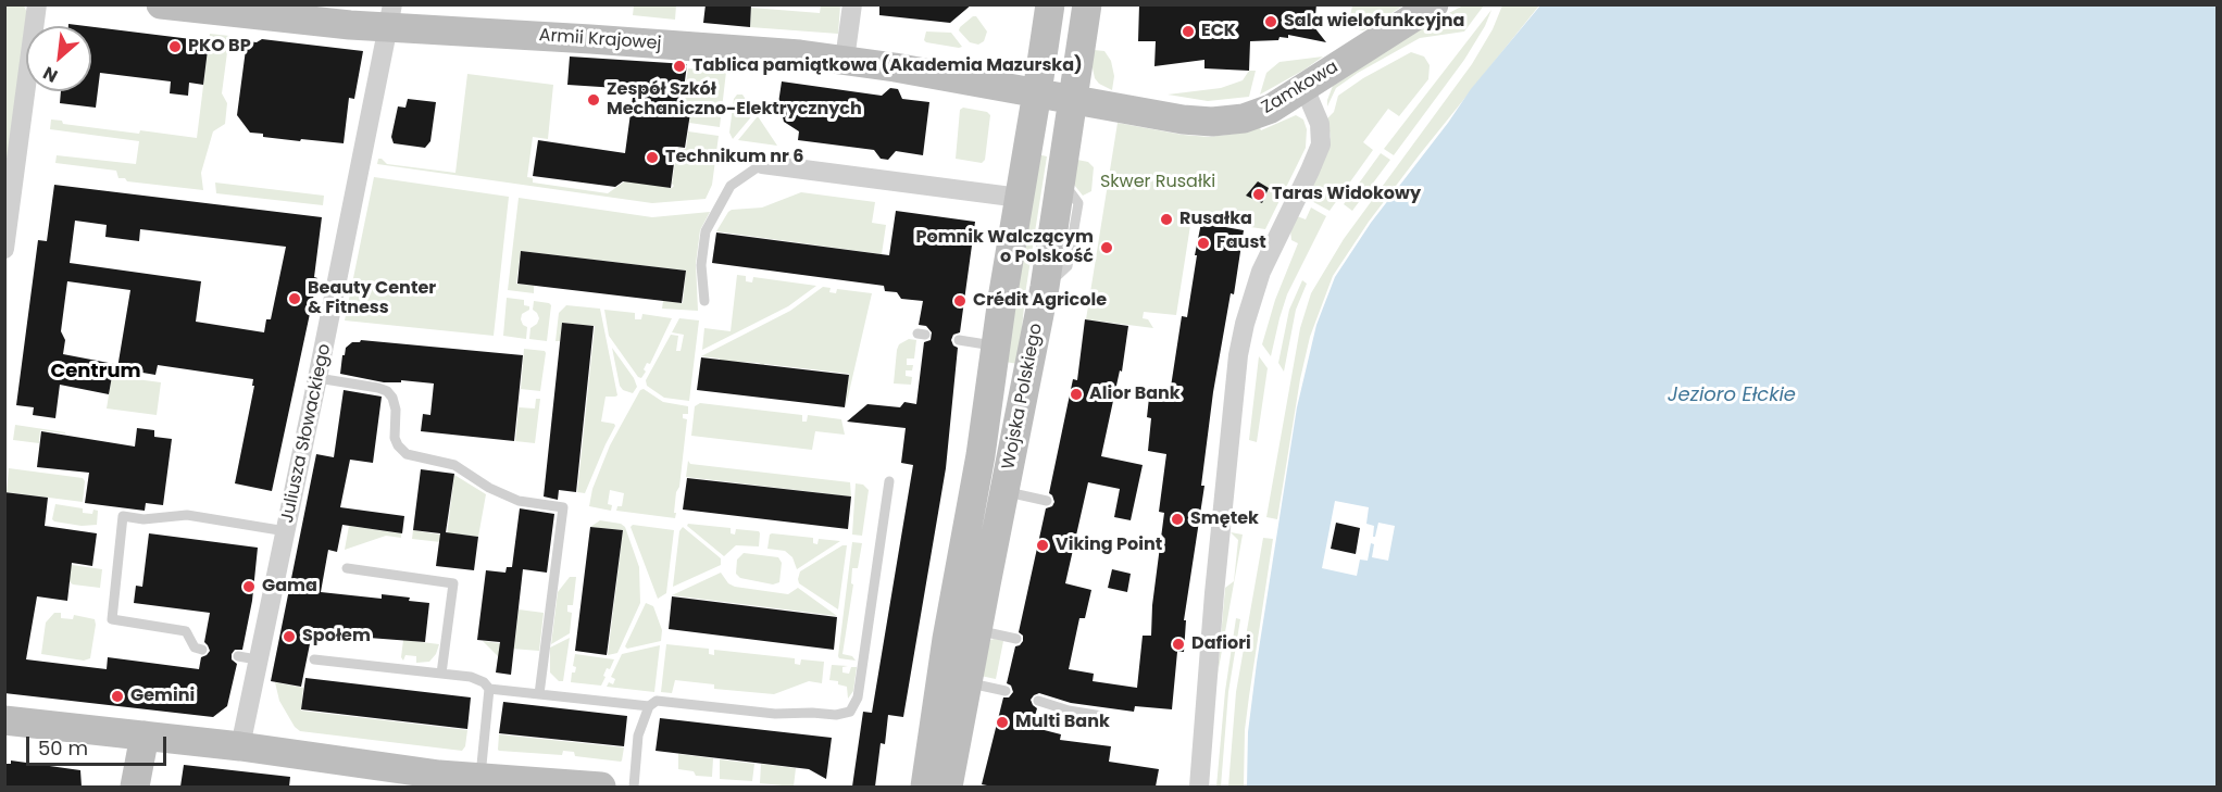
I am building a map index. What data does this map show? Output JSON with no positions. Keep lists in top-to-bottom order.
{
  "streets": {
    "street": [
      "Armii Krajowej",
      "Zamkowa",
      "Wojska Polskiego",
      "Juliusza Słowackiego"
    ]
  },
  "crossings": [
    ["Armii Krajowej", "Zamkowa"],
    ["Armii Krajowej", "Wojska Polskiego"],
    ["Armii Krajowej", "Juliusza Słowackiego"],
    ["Zamkowa", "Wojska Polskiego"]
  ],
  "districts": ["Centrum"],
  "water": ["Jezioro Ełckie"],
  "parks": ["Skwer Rusałki"],
  "places": [
    "Sala wielofunkcyjna",
    "ECK",
    "PKO BP",
    "Tablica pamiątkowa (Akademia Mazurska)",
    "Zespół Szkół Mechaniczno-Elektrycznych",
    "Technikum nr 6",
    "Taras Widokowy",
    "Rusałka",
    "Faust",
    "Pomnik Walczącym o Polskość",
    "Beauty Center & Fitness",
    "Crédit Agricole",
    "Alior Bank",
    "Smętek",
    "Viking Point",
    "Gama",
    "Społem",
    "Dafiori",
    "Gemini",
    "Multi Bank"
  ],
  "scale_bar": "50 m",
  "north": "bottom left"
}
